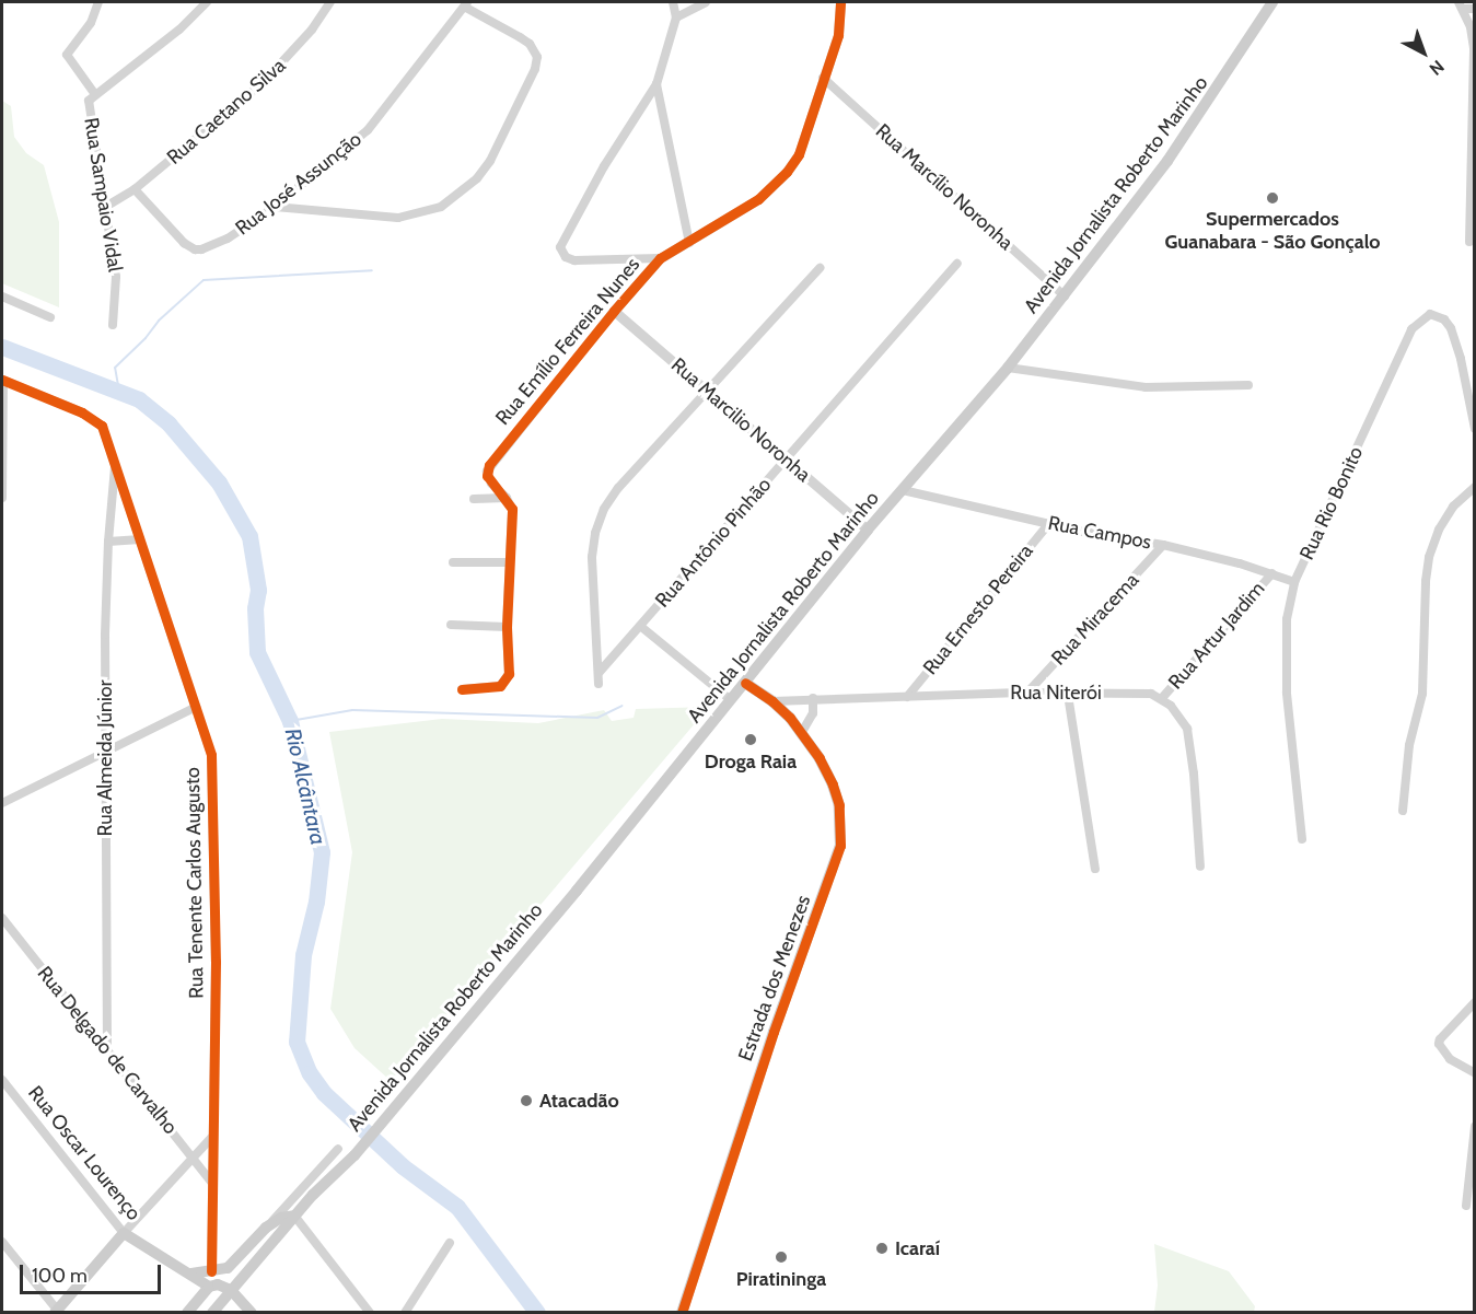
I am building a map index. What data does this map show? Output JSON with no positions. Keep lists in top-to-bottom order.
{
  "streets": {
    "main road": ["Avenida Jornalista Roberto Marinho", "Estrada dos Menezes", "Rua Oscar Lourenço"],
    "street": [
      "Rua Caetano Silva",
      "Rua José Assunção",
      "Rua Marcílio Noronha",
      "Rua Sampaio Vidal",
      "Rua Emílio Ferreira Nunes",
      "Rua Marcilio Noronha",
      "Rua Rio Bonito",
      "Rua Campos",
      "Rua Antônio Pinhão",
      "Rua Ernesto Pereira",
      "Rua Miracema",
      "Rua Artur Jardim",
      "Rua Niterói",
      "Rua Almeida Júnior",
      "Rua Tenente Carlos Augusto",
      "Rua Delgado de Carvalho"
    ]
  },
  "crossings": [
    ["Rua Caetano Silva", "Rua José Assunção"],
    ["Rua Caetano Silva", "Rua Sampaio Vidal"],
    ["Rua Marcílio Noronha", "Avenida Jornalista Roberto Marinho"],
    ["Rua Marcílio Noronha", "Rua Emílio Ferreira Nunes"],
    ["Avenida Jornalista Roberto Marinho", "Rua Marcilio Noronha"],
    ["Avenida Jornalista Roberto Marinho", "Rua Campos"],
    ["Avenida Jornalista Roberto Marinho", "Rua Tenente Carlos Augusto"],
    ["Avenida Jornalista Roberto Marinho", "Estrada dos Menezes"],
    ["Avenida Jornalista Roberto Marinho", "Rua Oscar Lourenço"],
    ["Rua Emílio Ferreira Nunes", "Rua Marcilio Noronha"],
    ["Rua Marcilio Noronha", "Rua Antônio Pinhão"],
    ["Rua Rio Bonito", "Rua Campos"],
    ["Rua Campos", "Rua Ernesto Pereira"],
    ["Rua Campos", "Rua Miracema"],
    ["Rua Campos", "Rua Artur Jardim"],
    ["Rua Ernesto Pereira", "Rua Niterói"],
    ["Rua Miracema", "Rua Niterói"],
    ["Rua Artur Jardim", "Rua Niterói"],
    ["Rua Niterói", "Estrada dos Menezes"],
    ["Rua Almeida Júnior", "Rua Tenente Carlos Augusto"],
    ["Rua Almeida Júnior", "Rua Delgado de Carvalho"],
    ["Rua Tenente Carlos Augusto", "Rua Delgado de Carvalho"]
  ],
  "water": ["Rio Alcântara"],
  "places": [
    "Supermercados Guanabara - São Gonçalo",
    "Droga Raia",
    "Atacadão",
    "Icaraí",
    "Piratininga"
  ],
  "scale_bar": "100 m",
  "north": "bottom right"
}
